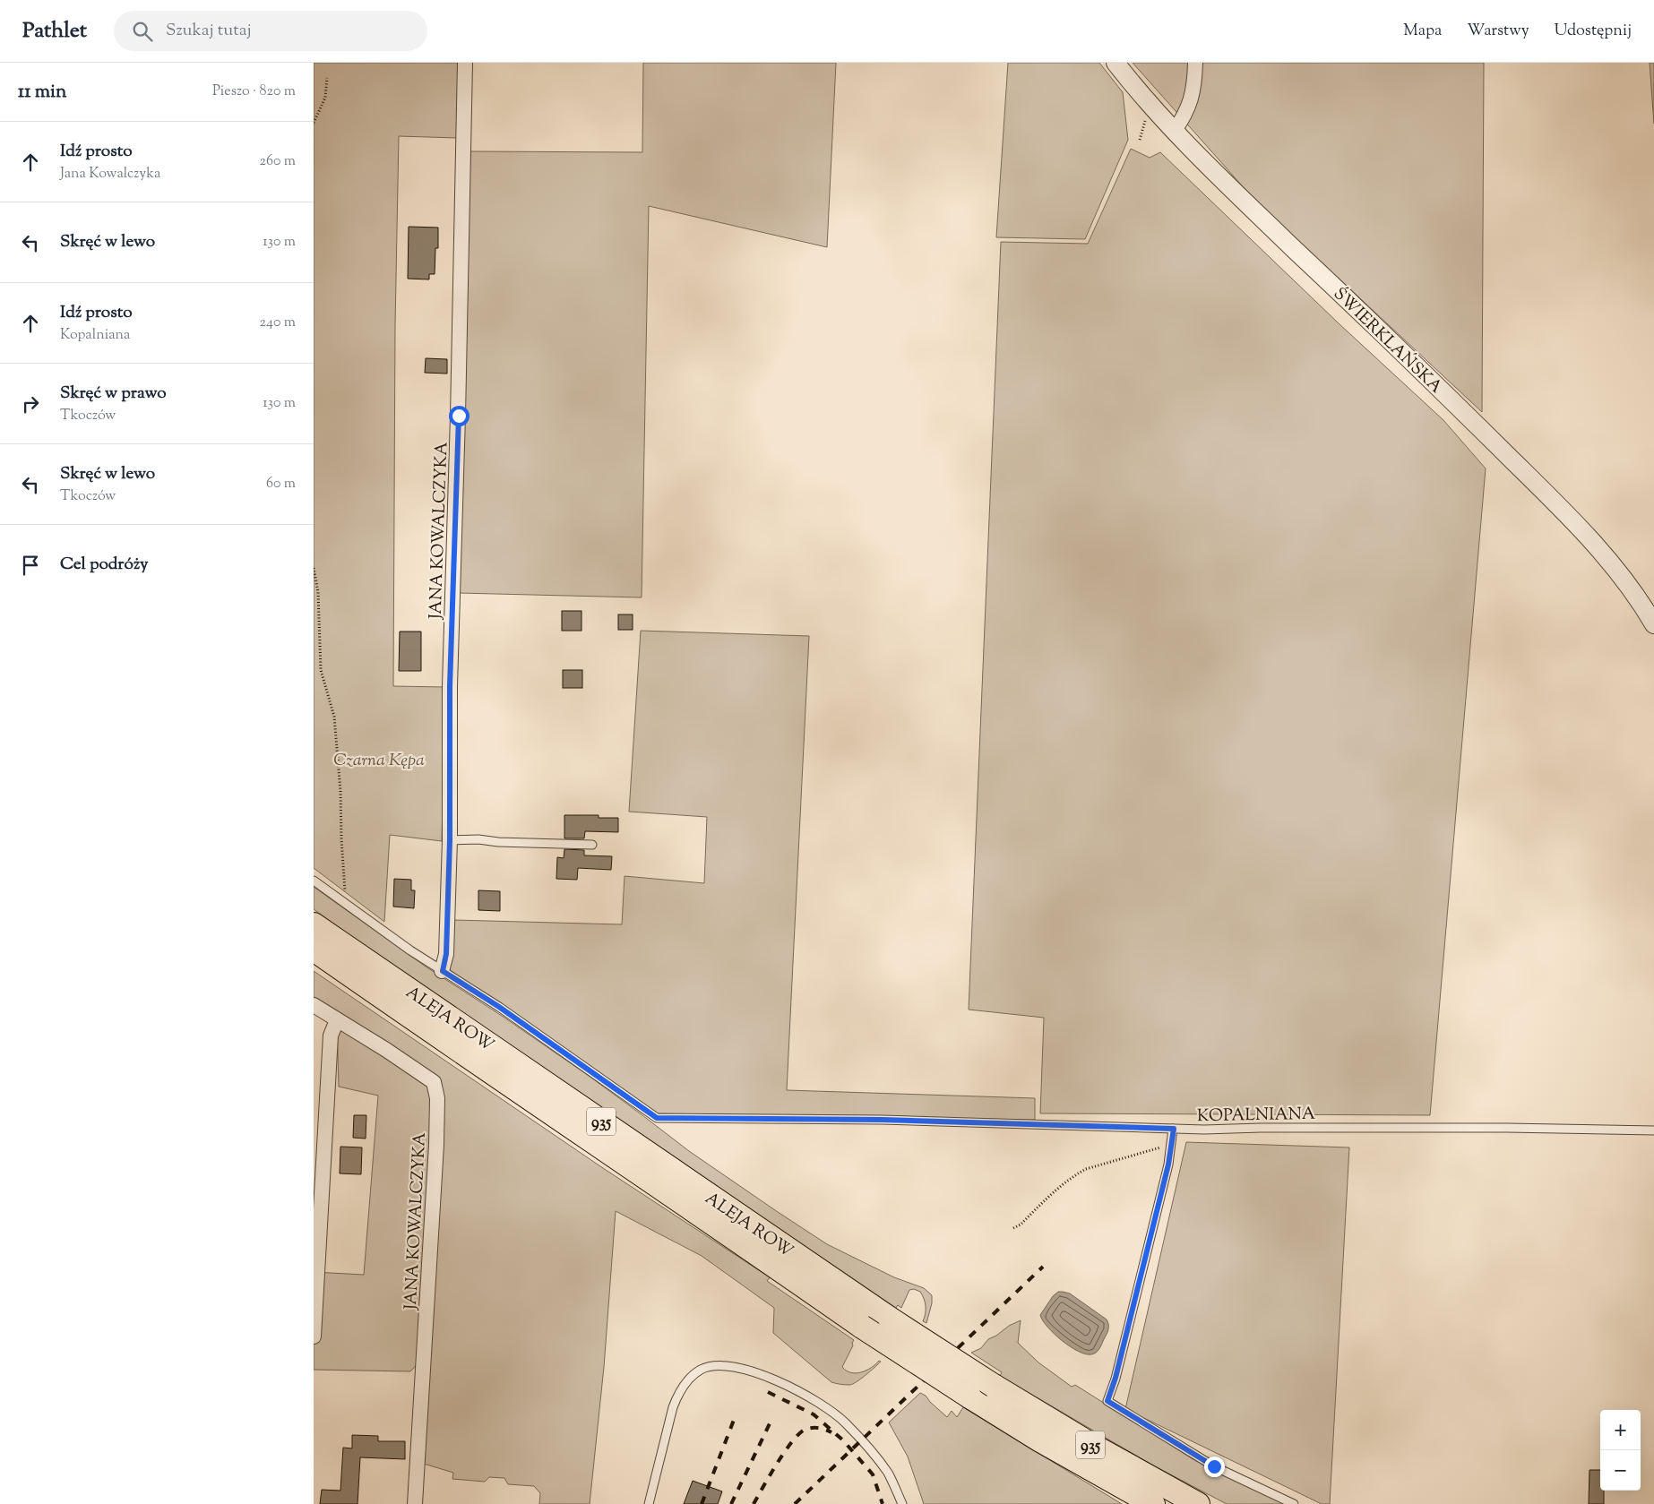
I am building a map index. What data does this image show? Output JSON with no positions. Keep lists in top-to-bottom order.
{
  "streets": {
    "main road": ["ALEJA ROW", "935"],
    "street": ["ŚWIERKLAŃSKA", "JANA KOWALCZYKA"],
    "lane": ["KOPALNIANA"]
  },
  "crossings": [
    ["JANA KOWALCZYKA", "KOPALNIANA"]
  ],
  "parks": ["Czarna Kępa"],
  "page": {
    "header": "Pathlet",
    "search": "Szukaj tutaj",
    "nav": ["Mapa", "Warstwy", "Udostępnij"],
    "heading": ["11 min", "Pieszo · 820 m"],
    "list": [
      ["Idź prosto", "Jana Kowalczyka", "260 m"],
      ["Skręć w lewo", "130 m"],
      ["Idź prosto", "Kopalniana", "240 m"],
      ["Skręć w prawo", "Tkoczów", "130 m"],
      ["Skręć w lewo", "Tkoczów", "60 m"],
      "Cel podróży"
    ],
    "map_buttons": ["+", "−"]
  }
}
